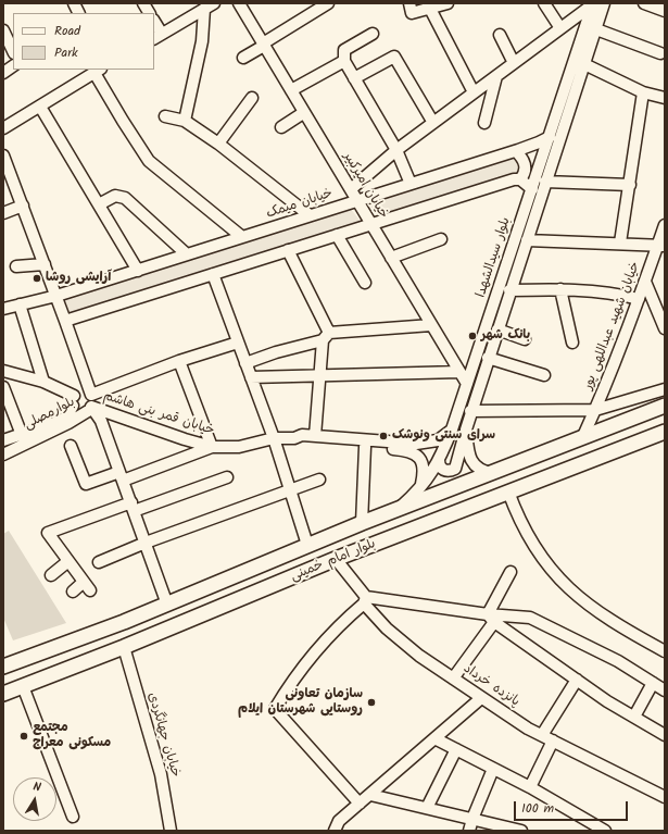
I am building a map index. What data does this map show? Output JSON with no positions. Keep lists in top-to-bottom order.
{
  "streets": {
    "main road": ["بلوار امام خمینی"],
    "street": [
      "خیابان امیرکبیر",
      "خیابان میمک",
      "بلوار سیدالشهدا",
      "خیابان شهید عبداللهی پور",
      "بلوارمصلی",
      "خیابان قمر بنی هاشم",
      "پانزده خرداد",
      "خیابان جهانگردی"
    ]
  },
  "crossings": [
    ["خیابان امیرکبیر", "خیابان میمک"],
    ["خیابان امیرکبیر", "بلوار سیدالشهدا"],
    ["خیابان میمک", "بلوار سیدالشهدا"],
    ["بلوار سیدالشهدا", "خیابان قمر بنی هاشم"],
    ["بلوار سیدالشهدا", "بلوار امام خمینی"],
    ["خیابان شهید عبداللهی پور", "بلوار امام خمینی"],
    ["بلوارمصلی", "خیابان قمر بنی هاشم"],
    ["بلوار امام خمینی", "پانزده خرداد"],
    ["بلوار امام خمینی", "خیابان جهانگردی"]
  ],
  "places": [
    "آرایشی روشا",
    "بانک شهر",
    "سرای سنتی ونوشک",
    "سازمان تعاونی روستایی شهرستان ایلام",
    "مجتمع مسکونی معراج"
  ],
  "legend": ["Road", "Park"],
  "scale_bar": "100 m",
  "north": "top"
}
